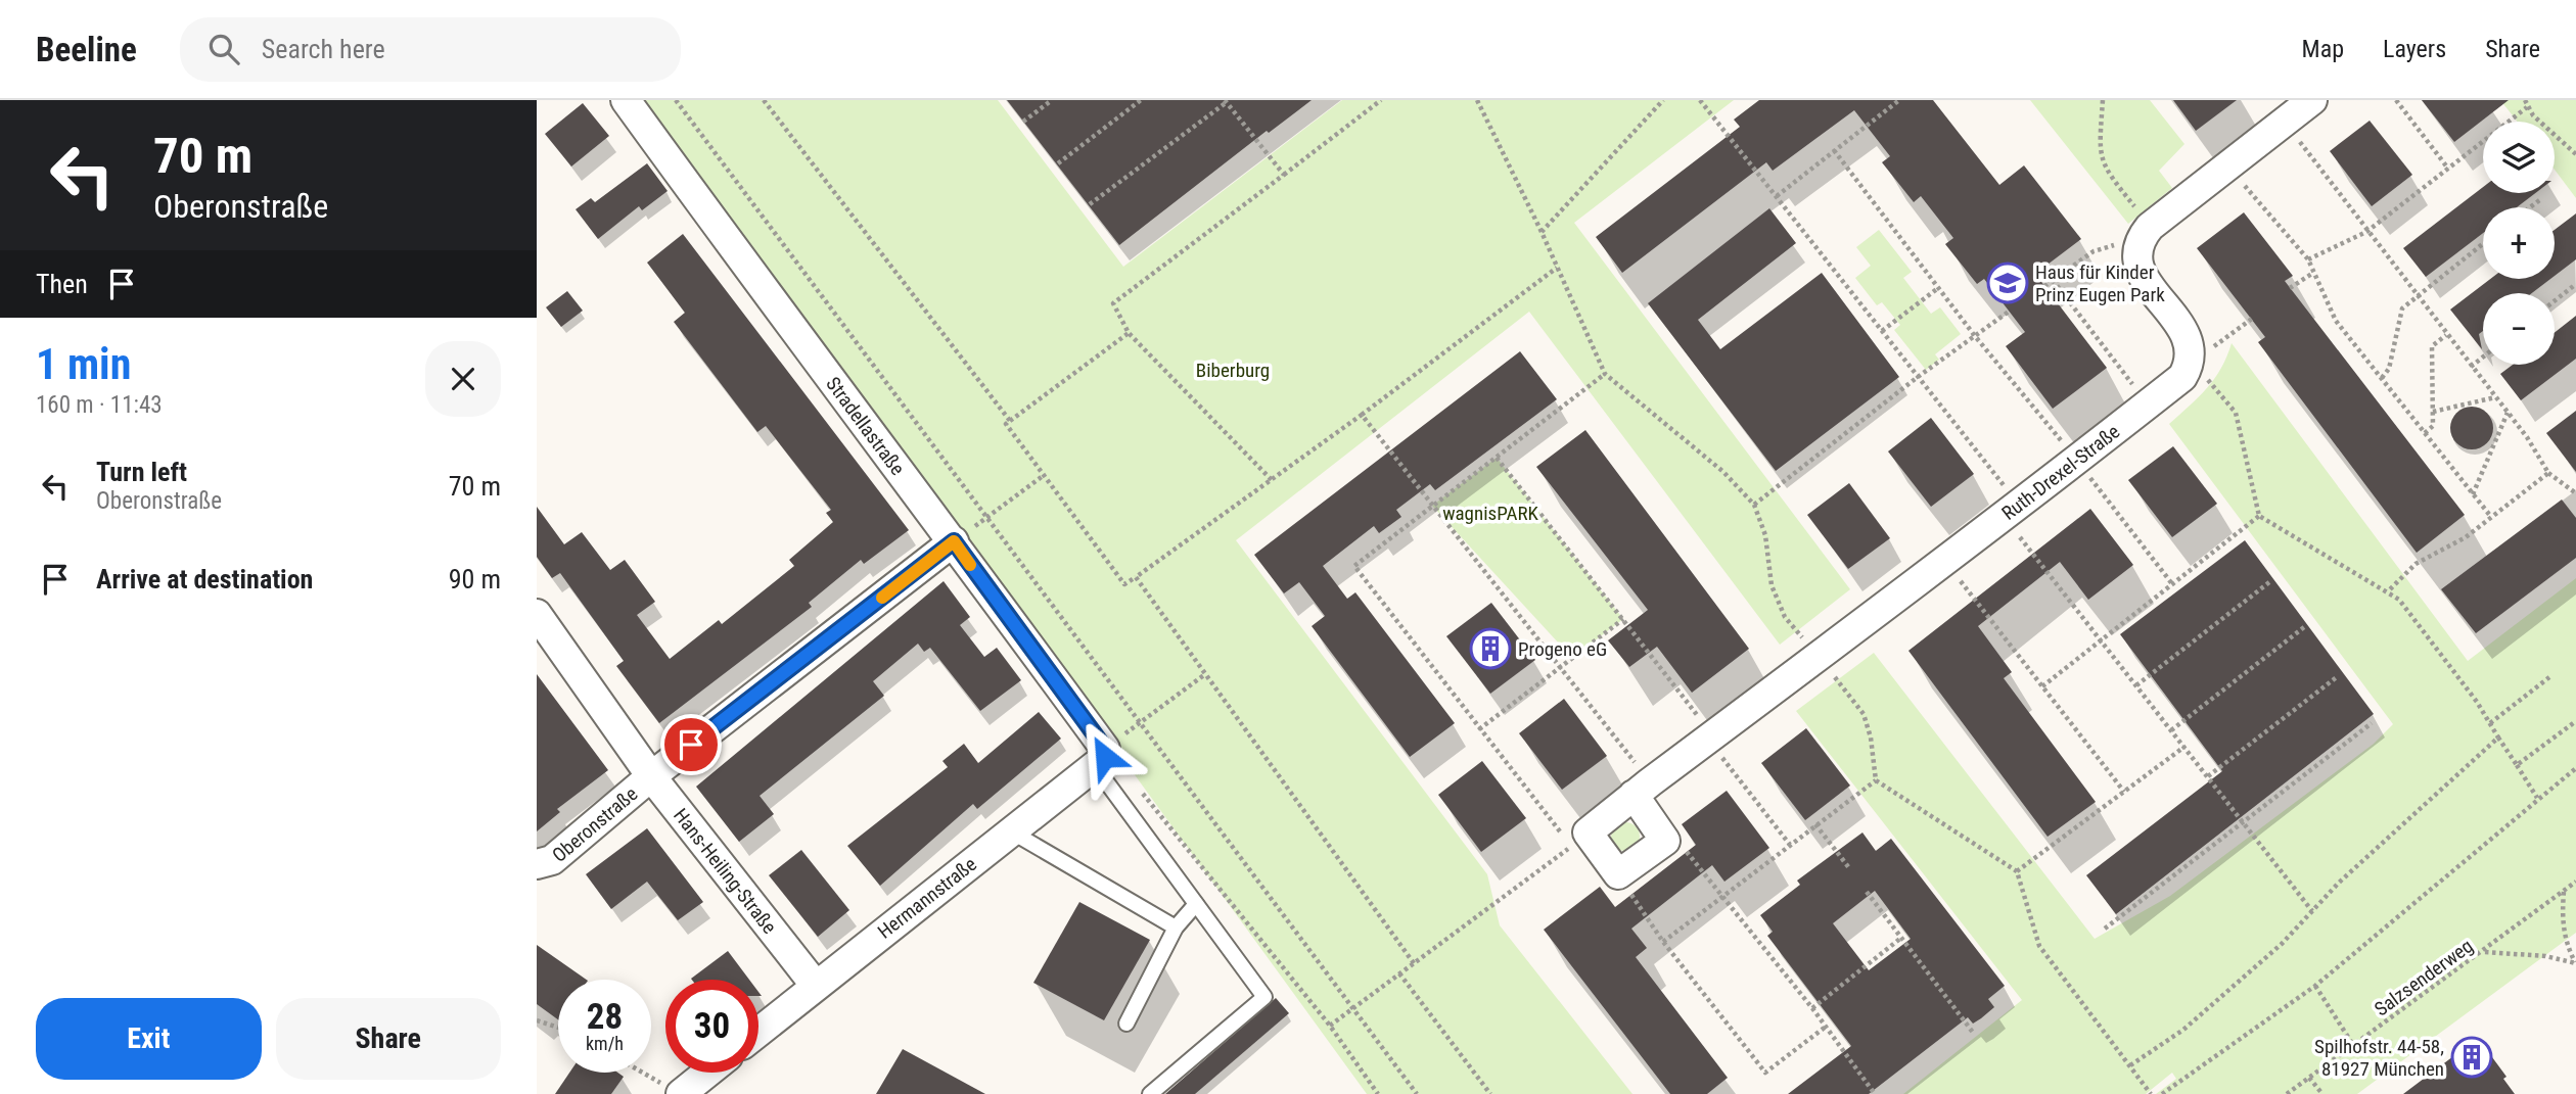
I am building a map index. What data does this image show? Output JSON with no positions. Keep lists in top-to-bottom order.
{
  "streets": {
    "street": [
      "Stradellastraße",
      "Ruth-Drexel-Straße",
      "Oberonstraße",
      "Hans-Heiling-Straße",
      "Hermannstraße"
    ],
    "path": ["Salzsenderweg"]
  },
  "crossings": [
    ["Stradellastraße", "Oberonstraße"],
    ["Stradellastraße", "Hermannstraße"],
    ["Oberonstraße", "Hans-Heiling-Straße"],
    ["Hans-Heiling-Straße", "Hermannstraße"]
  ],
  "parks": ["Biberburg", "wagnisPARK"],
  "places": {
    "school or university": ["Haus für Kinder Prinz Eugen Park"],
    "building": ["Progeno eG", "Spilhofstr. 44-58, 81927 München"]
  },
  "page": {
    "header": "Beeline",
    "search": "Search here",
    "nav": ["Map", "Layers", "Share"],
    "turn": ["70 m", "Oberonstraße"],
    "map_buttons": ["+", "−"],
    "then": "Then",
    "heading": ["1 min", "160 m · 11:43"],
    "list": [
      {
        "name": "Turn left",
        "note": "Oberonstraße",
        "value": "70 m"
      },
      {
        "name": "Arrive at destination",
        "value": "90 m"
      }
    ],
    "speed": "28 km/h",
    "limit": "30",
    "buttons": ["Exit", "Share"]
  }
}
